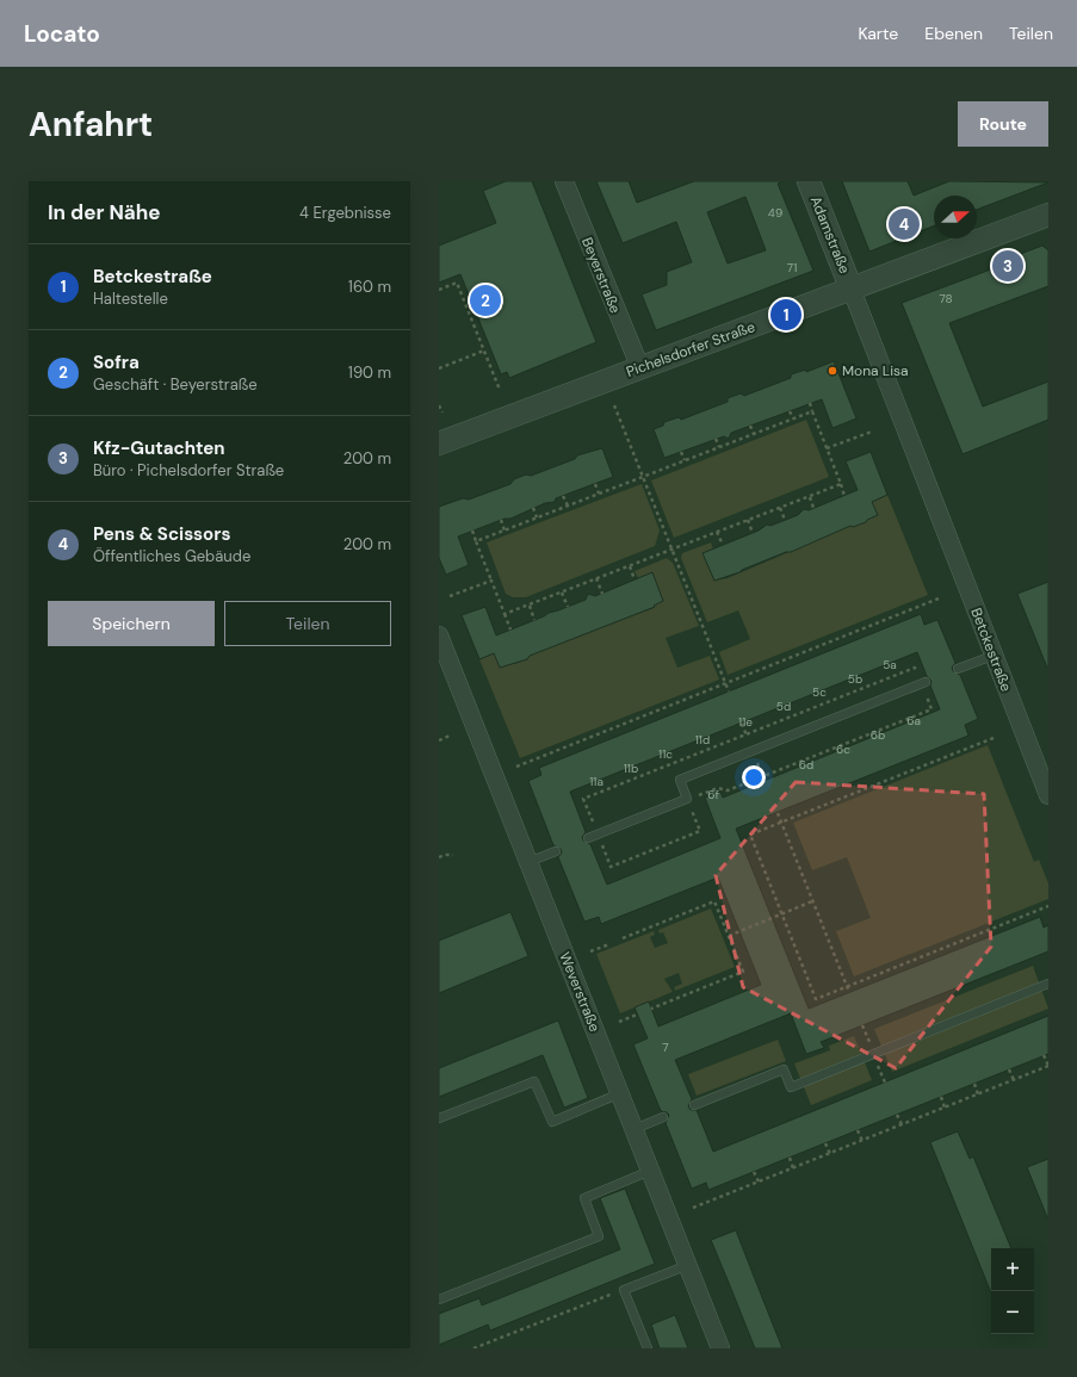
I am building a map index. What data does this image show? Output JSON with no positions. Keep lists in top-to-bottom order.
{
  "streets": {
    "street": [
      "Adamstraße",
      "Beyerstraße",
      "Pichelsdorfer Straße",
      "Betckestraße",
      "Weverstraße"
    ]
  },
  "crossings": [
    ["Adamstraße", "Pichelsdorfer Straße"],
    ["Adamstraße", "Betckestraße"],
    ["Beyerstraße", "Pichelsdorfer Straße"],
    ["Pichelsdorfer Straße", "Betckestraße"]
  ],
  "places": ["Mona Lisa"],
  "house_numbers": [
    "49",
    "71",
    "78",
    "5a",
    "5b",
    "5c",
    "5d",
    "6a",
    "11e",
    "6b",
    "11d",
    "6c",
    "11c",
    "6d",
    "11b",
    "11a",
    "6f",
    "7"
  ],
  "north": "right",
  "page": {
    "header": "Locato",
    "nav": ["Karte", "Ebenen", "Teilen"],
    "buttons": [
      "Route",
      ["Speichern", "Teilen"]
    ],
    "title": "Anfahrt",
    "heading": ["In der Nähe", "4 Ergebnisse"],
    "pins": [
      "4",
      "3",
      "2",
      "1"
    ],
    "list": [
      {
        "mark": "1",
        "name": "Betckestraße",
        "note": "Haltestelle",
        "value": "160 m"
      },
      {
        "mark": "2",
        "name": "Sofra",
        "note": "Geschäft · Beyerstraße",
        "value": "190 m"
      },
      {
        "mark": "3",
        "name": "Kfz-Gutachten",
        "note": "Büro · Pichelsdorfer Straße",
        "value": "200 m"
      },
      {
        "mark": "4",
        "name": "Pens & Scissors",
        "note": "Öffentliches Gebäude",
        "value": "200 m"
      }
    ],
    "map_buttons": ["+", "−"]
  }
}
